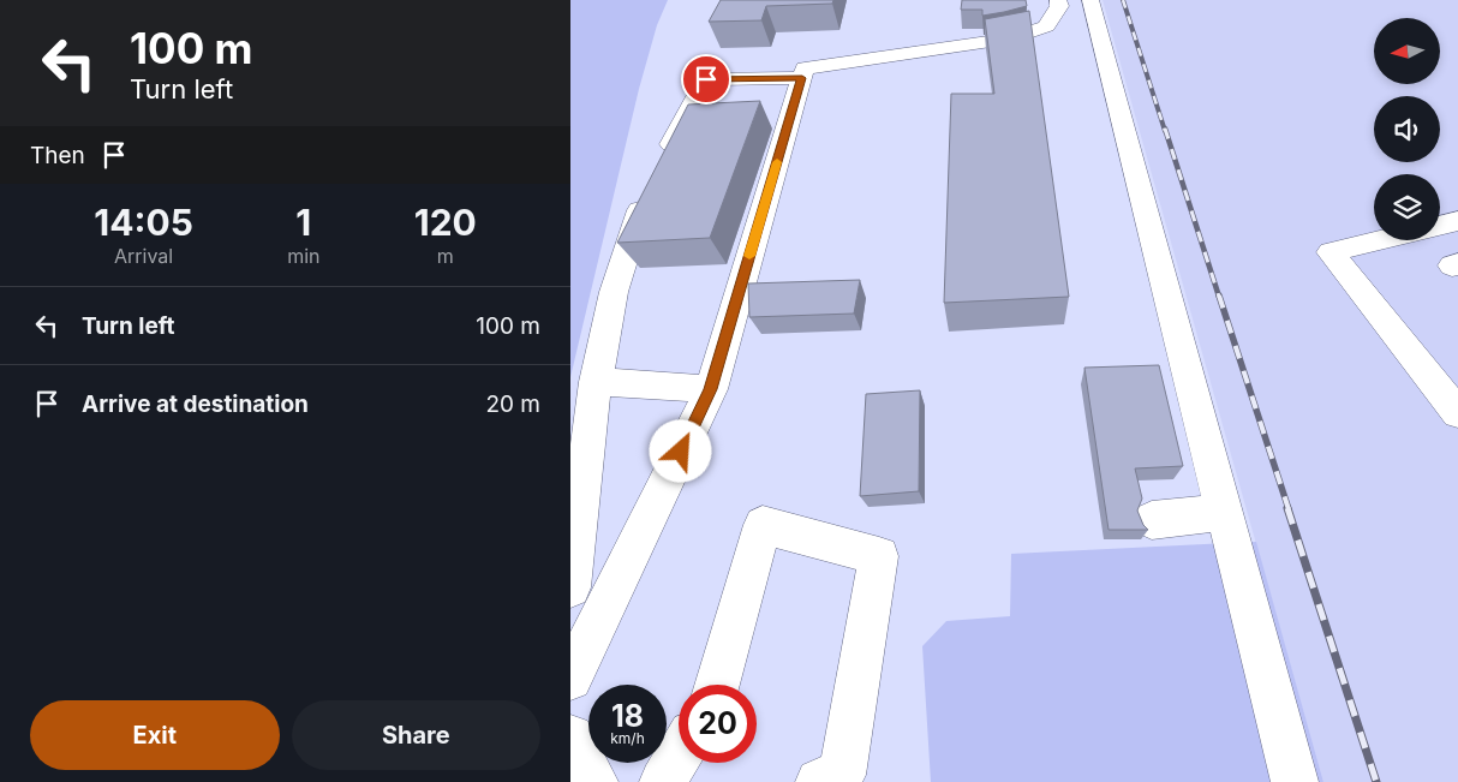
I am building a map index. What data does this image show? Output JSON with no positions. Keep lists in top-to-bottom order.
{
  "north": "left",
  "page": {
    "turn": ["100 m", "Turn left"],
    "then": "Then",
    "eta": [
      "14:05",
      "Arrival",
      "1",
      "min",
      "120",
      "m"
    ],
    "list": [
      {
        "name": "Turn left",
        "value": "100 m"
      },
      {
        "name": "Arrive at destination",
        "value": "20 m"
      }
    ],
    "speed": "18 km/h",
    "limit": "20",
    "buttons": ["Exit", "Share"]
  }
}
